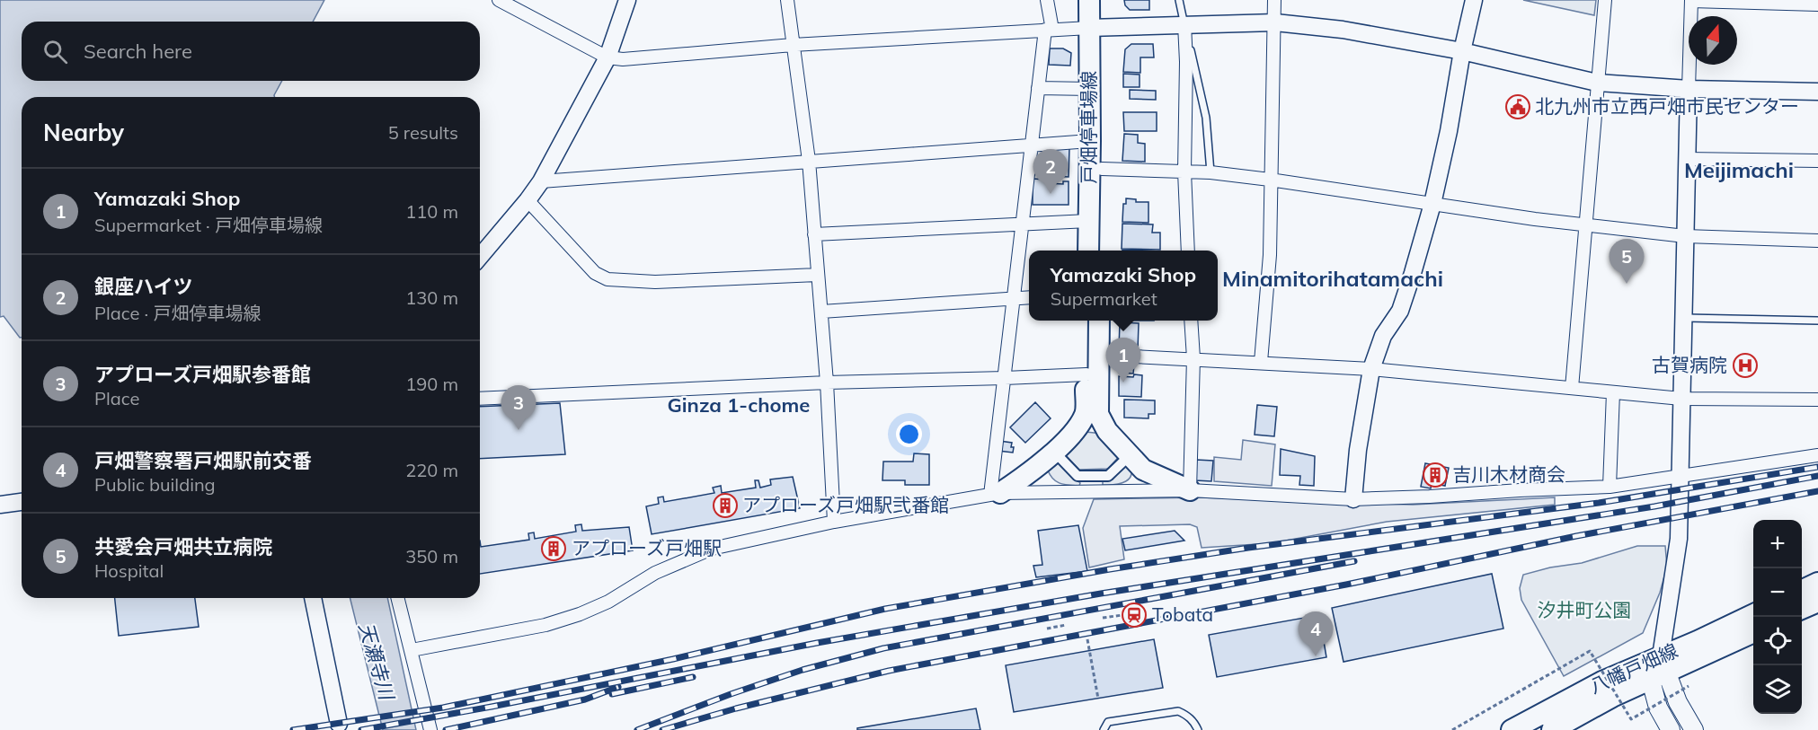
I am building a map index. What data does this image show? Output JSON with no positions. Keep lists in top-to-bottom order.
{
  "streets": {
    "main road": ["戸畑停車場線", "八幡戸畑線"]
  },
  "districts": ["Meijimachi", "Minamitorihatamachi", "Ginza 1-chome"],
  "water": ["天瀬寺川"],
  "parks": ["汐井町公園"],
  "places": {
    "public building": ["北九州市立西戸畑市民センター"],
    "hospital": ["古賀病院"],
    "building": ["吉川木材商会", "アプローズ戸畑駅弐番館", "アプローズ戸畑駅"],
    "station": ["Tobata"]
  },
  "north": "top",
  "page": {
    "search": "Search here",
    "heading": ["Nearby", "5 results"],
    "pins": [
      "2",
      "5",
      "1",
      "3",
      "4"
    ],
    "list": [
      {
        "mark": "1",
        "name": "Yamazaki Shop",
        "note": "Supermarket · 戸畑停車場線",
        "value": "110 m"
      },
      {
        "mark": "2",
        "name": "銀座ハイツ",
        "note": "Place · 戸畑停車場線",
        "value": "130 m"
      },
      {
        "mark": "3",
        "name": "アプローズ戸畑駅参番館",
        "note": "Place",
        "value": "190 m"
      },
      {
        "mark": "4",
        "name": "戸畑警察署戸畑駅前交番",
        "note": "Public building",
        "value": "220 m"
      },
      {
        "mark": "5",
        "name": "共愛会戸畑共立病院",
        "note": "Hospital",
        "value": "350 m"
      }
    ],
    "popup": ["Yamazaki Shop", "Supermarket"],
    "map_buttons": ["+", "−"]
  }
}
